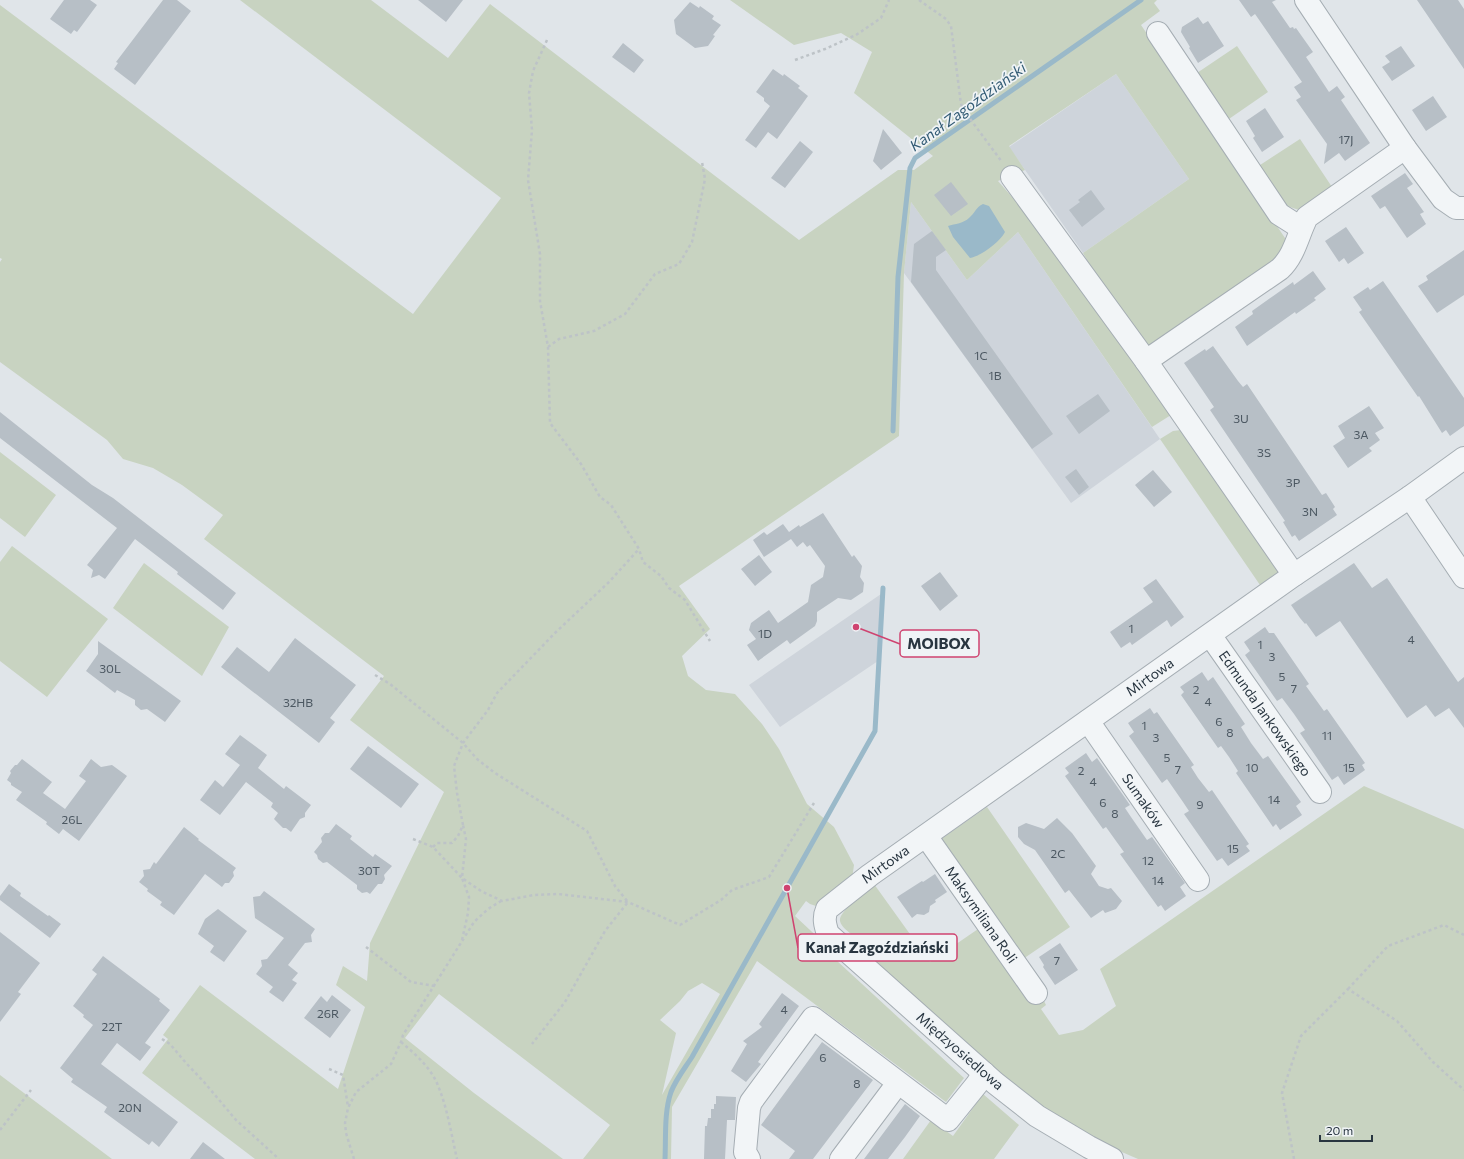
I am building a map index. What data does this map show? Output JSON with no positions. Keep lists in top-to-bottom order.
{
  "streets": {
    "street": [
      "Mirtowa",
      "Edmunda Jankowskiego",
      "Sumaków",
      "Maksymiliana Roli",
      "Międzyosiedlowa"
    ]
  },
  "crossings": [
    ["Mirtowa", "Edmunda Jankowskiego"],
    ["Mirtowa", "Sumaków"],
    ["Mirtowa", "Maksymiliana Roli"],
    ["Mirtowa", "Międzyosiedlowa"]
  ],
  "water": ["Kanał Zagoździański"],
  "places": ["MOIBOX", "Kanał Zagoździański"],
  "house_numbers": [
    "17J",
    "1C",
    "1B",
    "3U",
    "3A",
    "3S",
    "3P",
    "3N",
    "1",
    "1D",
    "4",
    "1",
    "3",
    "30L",
    "5",
    "7",
    "2",
    "4",
    "32HB",
    "6",
    "1",
    "8",
    "11",
    "3",
    "5",
    "10",
    "15",
    "7",
    "2",
    "4",
    "14",
    "6",
    "9",
    "8",
    "26L",
    "15",
    "2C",
    "12",
    "30T",
    "14",
    "7",
    "4",
    "26R",
    "22T",
    "6",
    "8",
    "20N"
  ],
  "scale_bar": "20 m"
}
